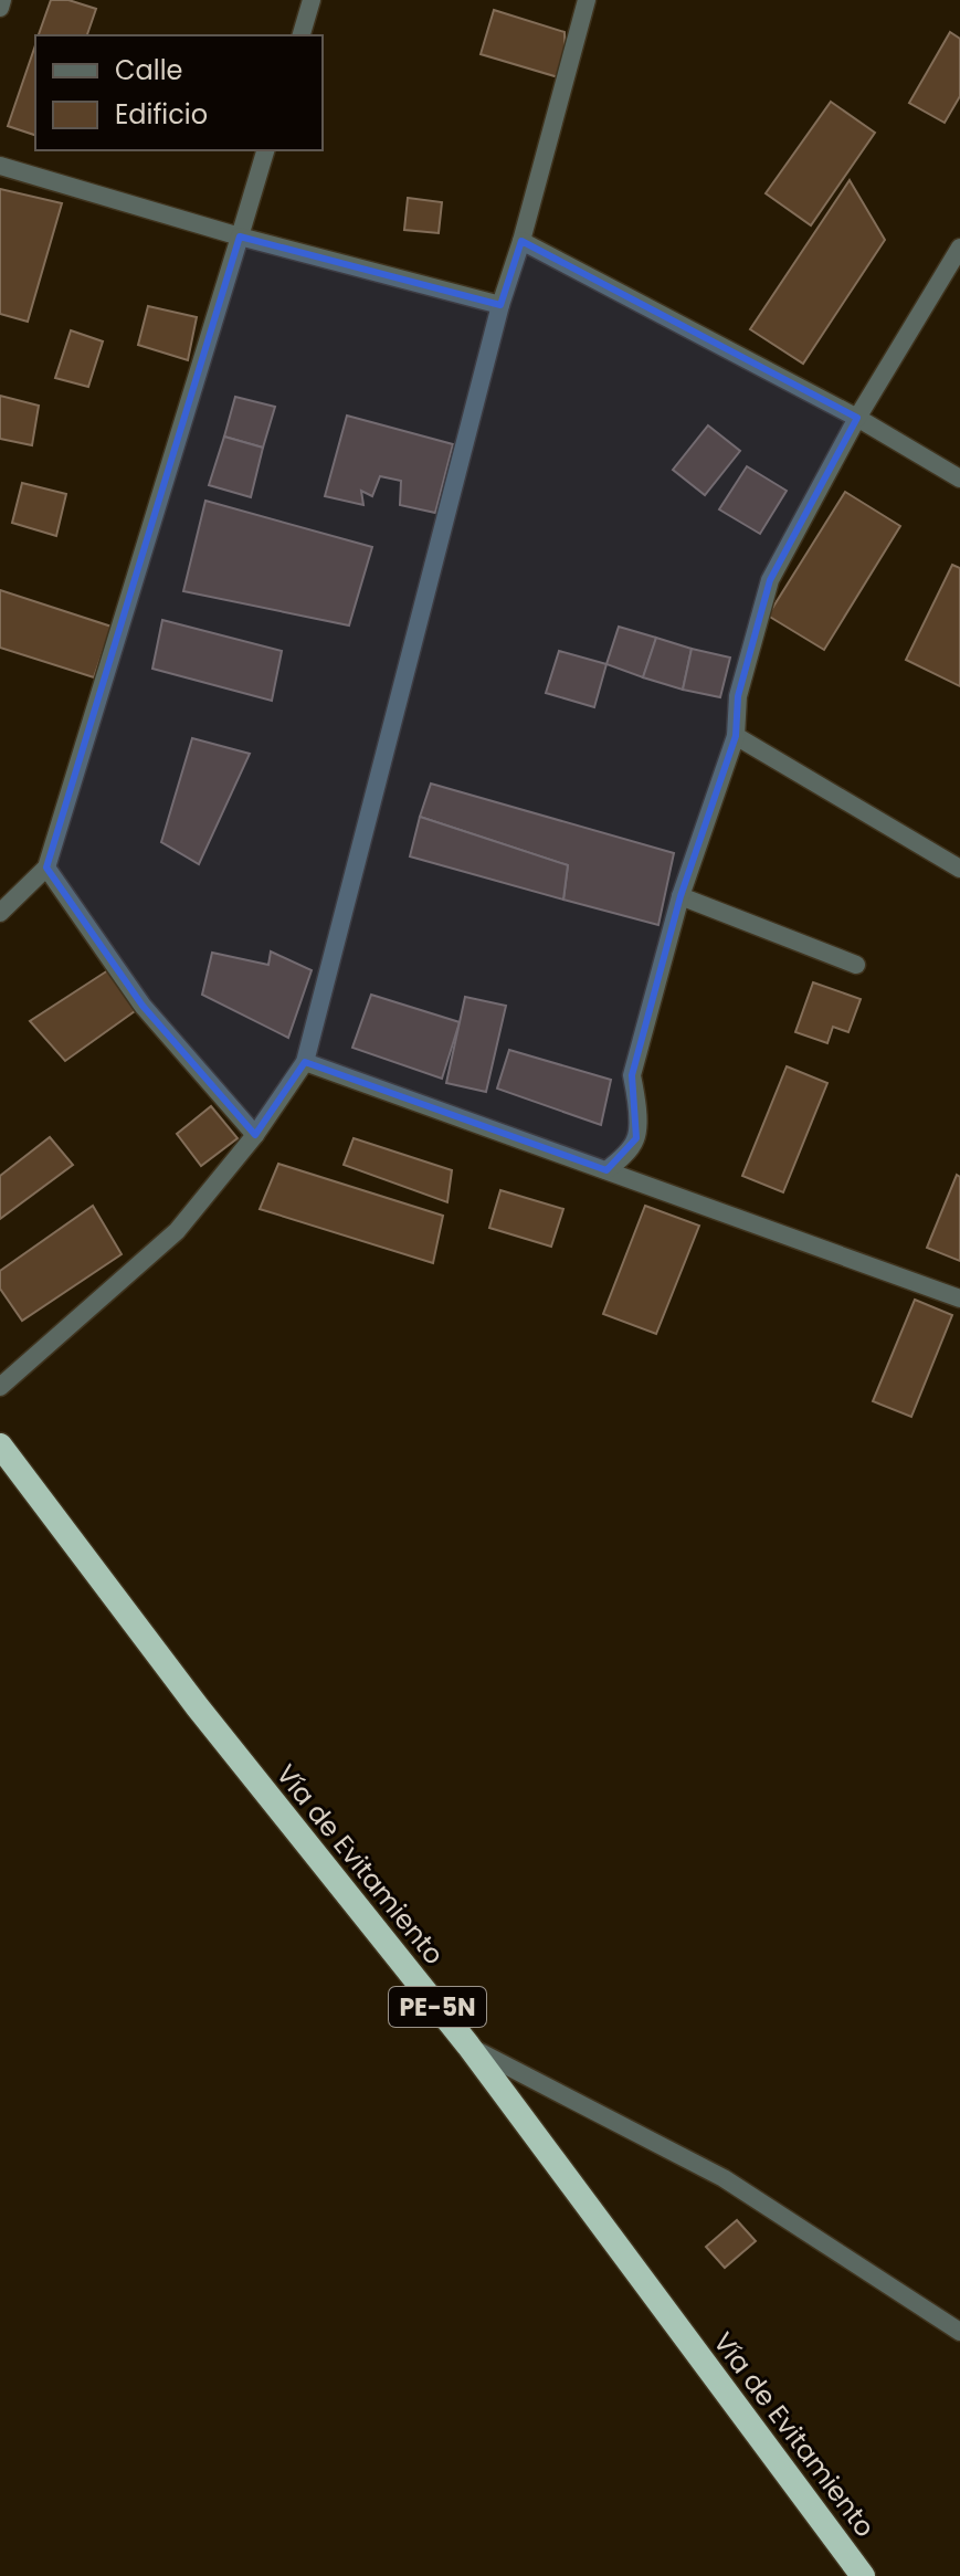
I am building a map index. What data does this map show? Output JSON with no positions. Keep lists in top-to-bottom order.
{
  "streets": {
    "highway": ["Vía de Evitamiento", "PE-5N"]
  },
  "legend": ["Calle", "Edificio"]
}
